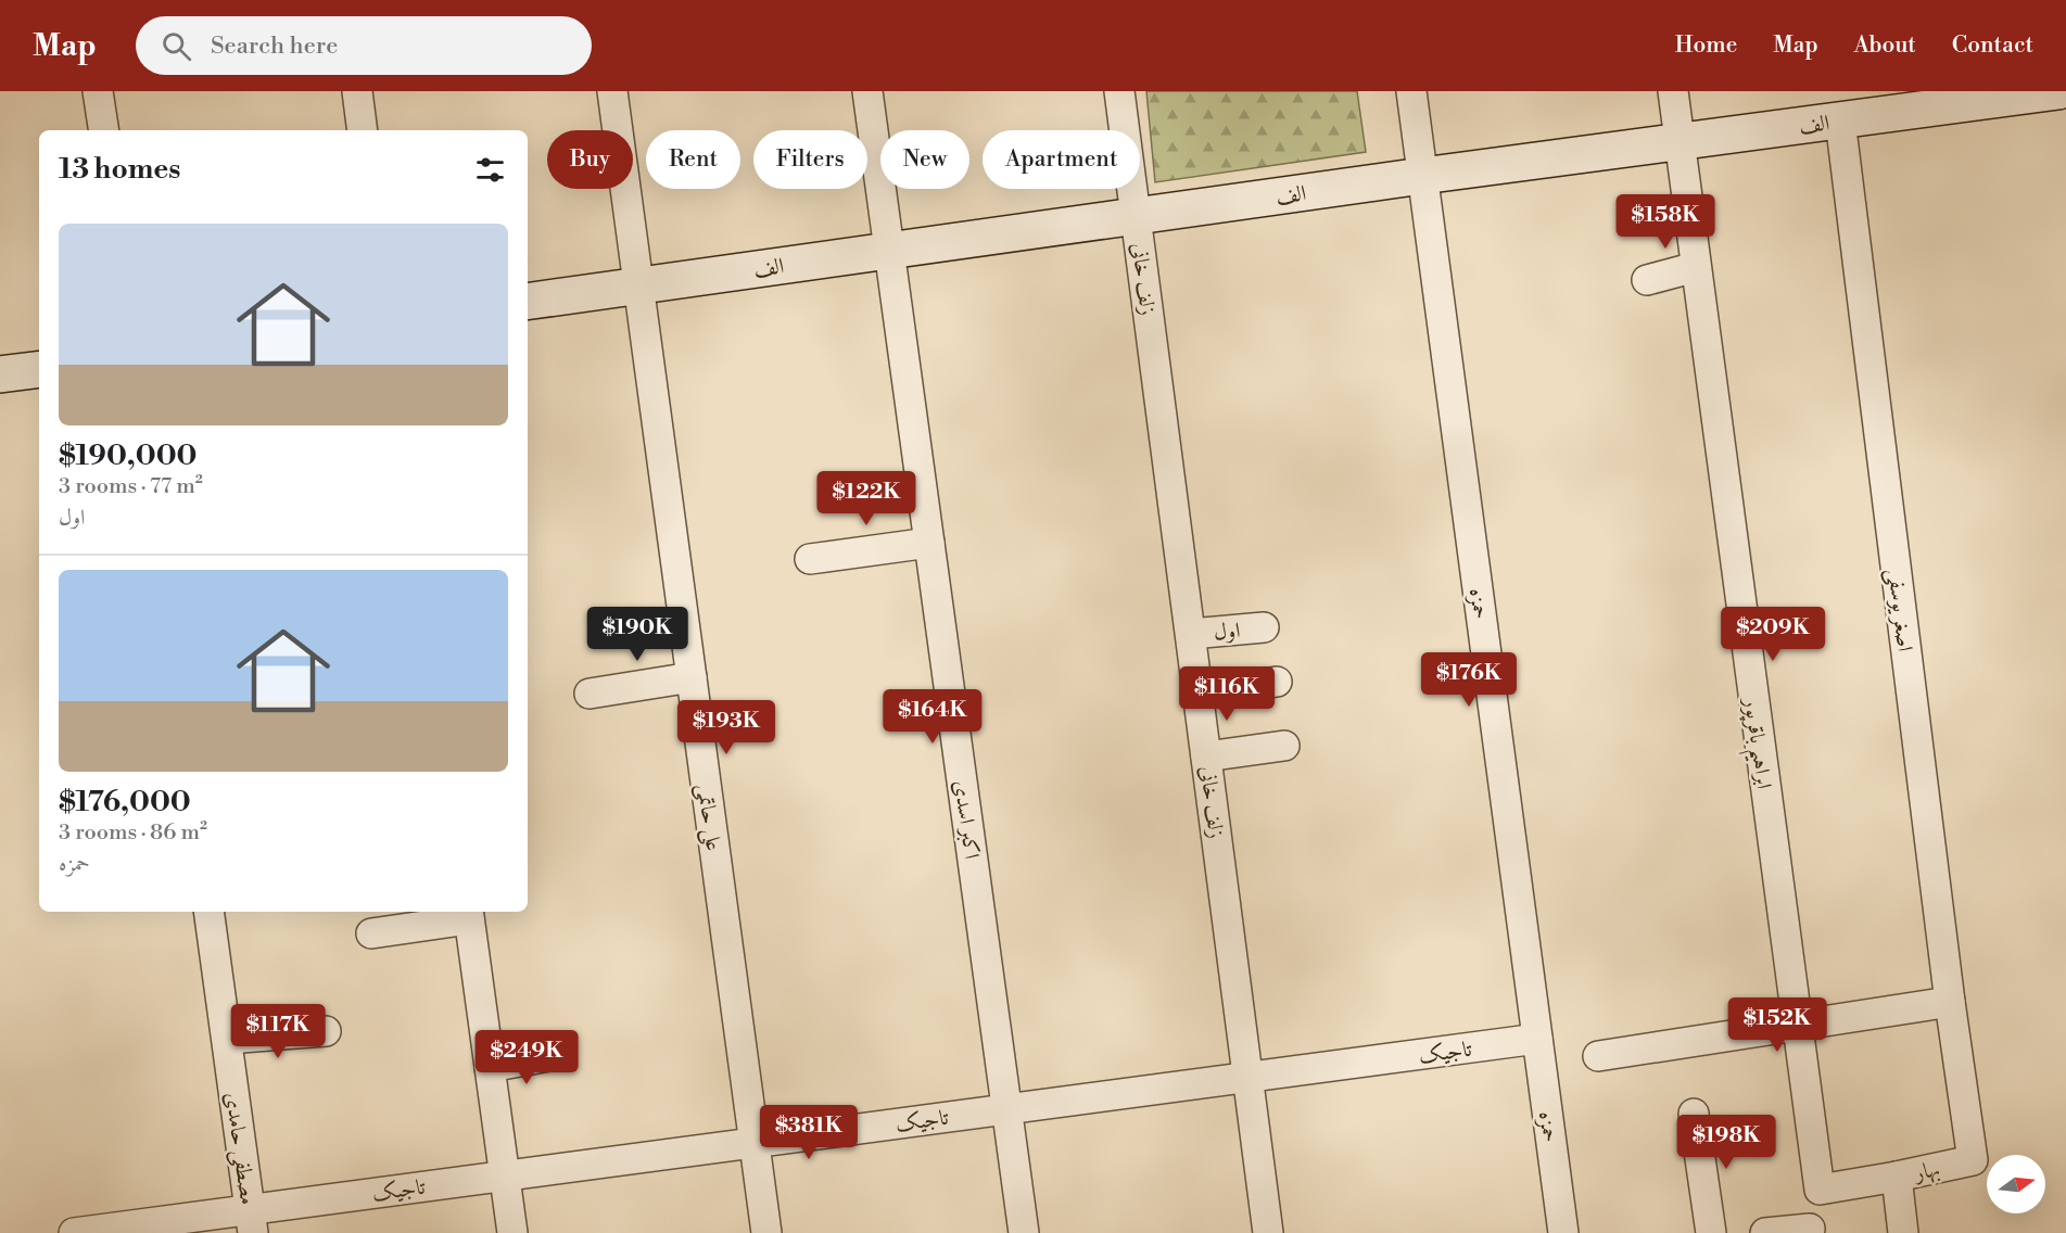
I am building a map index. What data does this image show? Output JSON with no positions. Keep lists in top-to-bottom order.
{
  "streets": {
    "street": [
      "الف",
      "زلف خانی",
      "حمزه",
      "اصغر یوسفی",
      "اول",
      "ابراهیم باقرپور",
      "علی حاتمی",
      "اکبر اسدی",
      "تاجیک",
      "مصطفی حامدی",
      "بهار"
    ]
  },
  "crossings": [
    ["الف", "زلف خانی"],
    ["الف", "حمزه"],
    ["الف", "اصغر یوسفی"],
    ["الف", "ابراهیم باقرپور"],
    ["الف", "علی حاتمی"],
    ["الف", "اکبر اسدی"],
    ["زلف خانی", "اول"],
    ["زلف خانی", "تاجیک"],
    ["حمزه", "تاجیک"],
    ["اصغر یوسفی", "بهار"],
    ["ابراهیم باقرپور", "بهار"],
    ["علی حاتمی", "تاجیک"],
    ["اکبر اسدی", "تاجیک"],
    ["تاجیک", "مصطفی حامدی"]
  ],
  "north": "right",
  "page": {
    "header": "Map",
    "search": "Search here",
    "nav": [
      "Home",
      "Map",
      "About",
      "Contact"
    ],
    "chip": [
      "Buy",
      "Rent",
      "Filters",
      "New",
      "Apartment"
    ],
    "heading": "13 homes",
    "price": [
      "$158K",
      "$122K",
      "$190K",
      "$209K",
      "$176K",
      "$116K",
      "$164K",
      "$193K",
      "$152K",
      "$117K",
      "$249K",
      "$381K",
      "$198K"
    ],
    "list": [
      {
        "name": "$190,000",
        "note": "3 rooms · 77 m² · اول"
      },
      {
        "name": "$176,000",
        "note": "3 rooms · 86 m² · حمزه"
      }
    ]
  }
}
